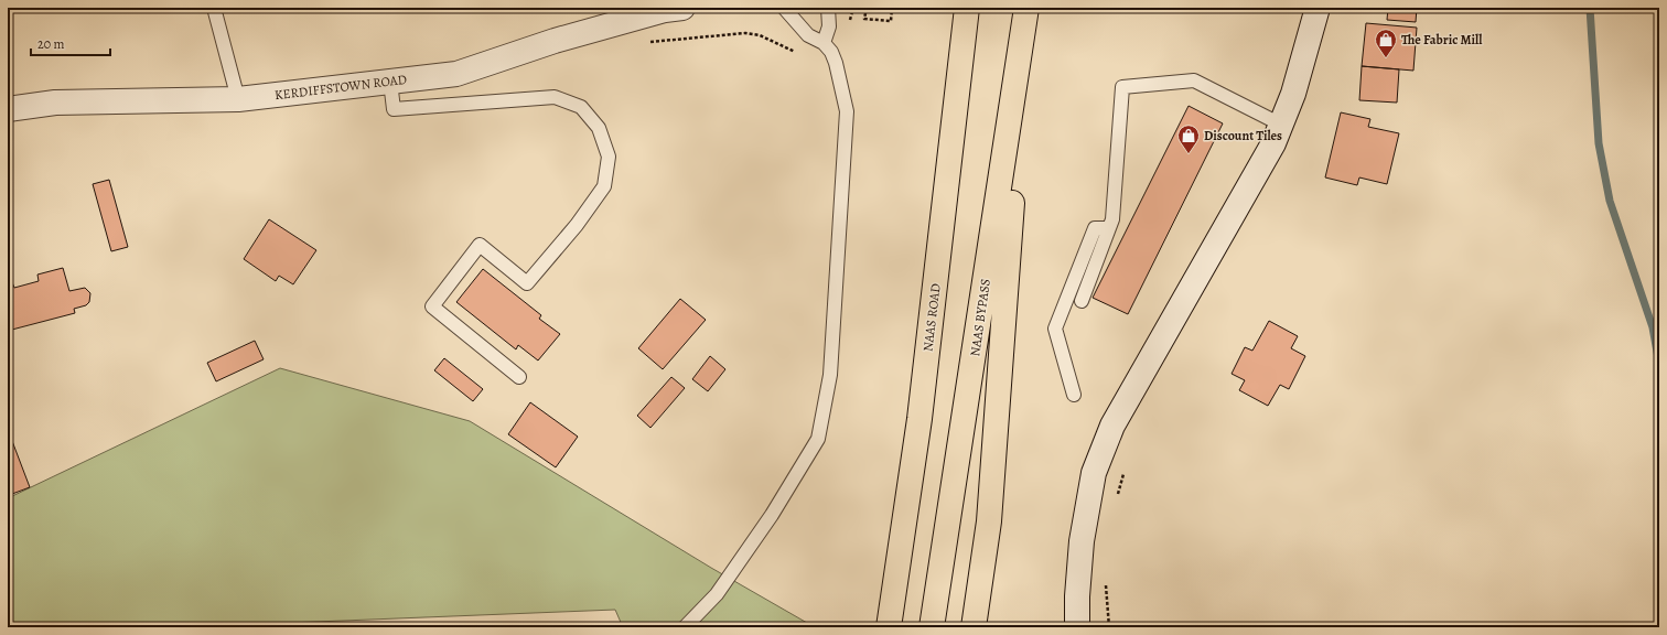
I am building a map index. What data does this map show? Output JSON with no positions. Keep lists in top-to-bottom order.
{
  "streets": {
    "highway": ["NAAS ROAD", "NAAS BYPASS"],
    "street": ["KERDIFFSTOWN ROAD"]
  },
  "places": {
    "shop": ["The Fabric Mill", "Discount Tiles"]
  },
  "scale_bar": "20 m"
}
